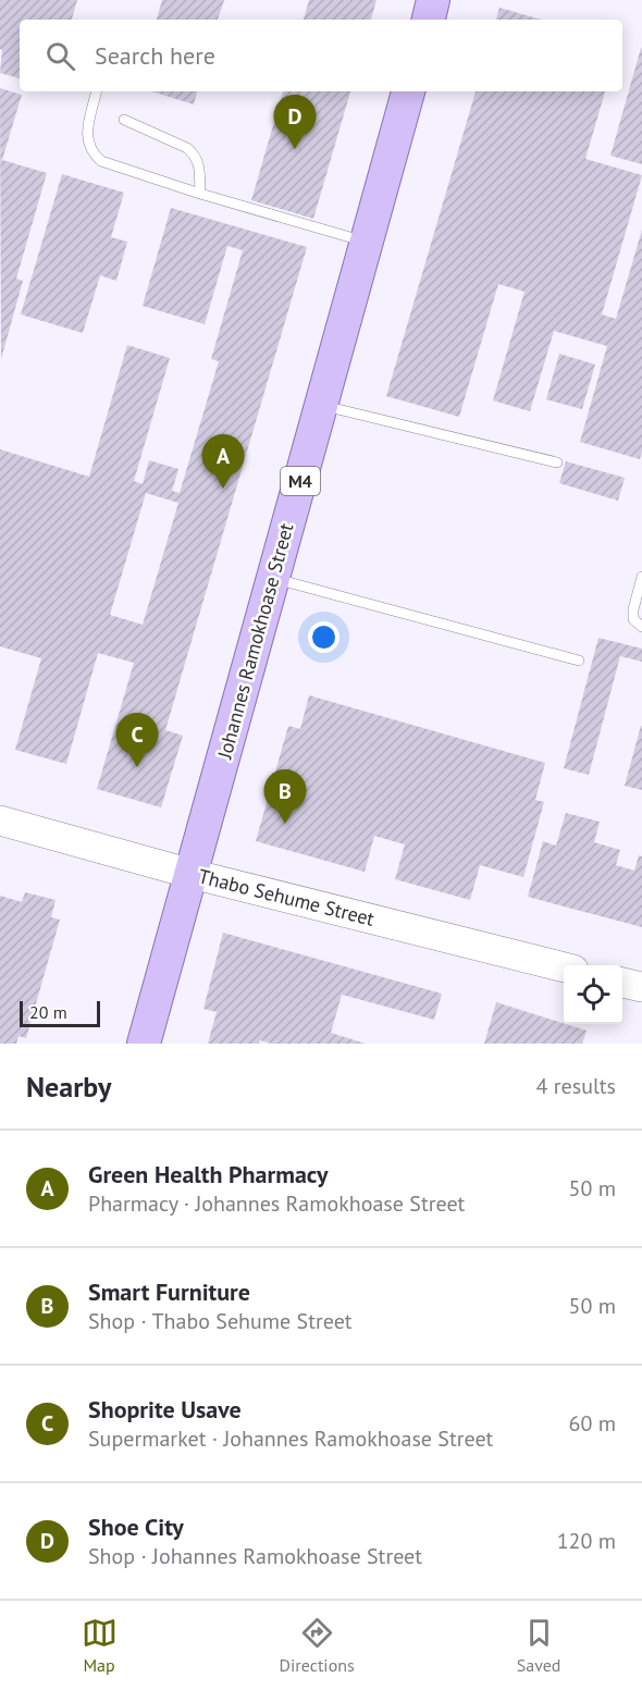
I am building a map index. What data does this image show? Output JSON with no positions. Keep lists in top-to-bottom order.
{
  "streets": {
    "main road": ["M4", "Johannes Ramokhoase Street", "Thabo Sehume Street"]
  },
  "crossings": [
    ["Johannes Ramokhoase Street", "Thabo Sehume Street"]
  ],
  "scale_bar": "20 m",
  "page": {
    "search": "Search here",
    "pins": [
      "D",
      "A",
      "C",
      "B"
    ],
    "scale": "20 m",
    "heading": ["Nearby", "4 results"],
    "list": [
      {
        "mark": "A",
        "name": "Green Health Pharmacy",
        "note": "Pharmacy · Johannes Ramokhoase Street",
        "value": "50 m"
      },
      {
        "mark": "B",
        "name": "Smart Furniture",
        "note": "Shop · Thabo Sehume Street",
        "value": "50 m"
      },
      {
        "mark": "C",
        "name": "Shoprite Usave",
        "note": "Supermarket · Johannes Ramokhoase Street",
        "value": "60 m"
      },
      {
        "mark": "D",
        "name": "Shoe City",
        "note": "Shop · Johannes Ramokhoase Street",
        "value": "120 m"
      }
    ],
    "nav": ["Map", "Directions", "Saved"]
  }
}
